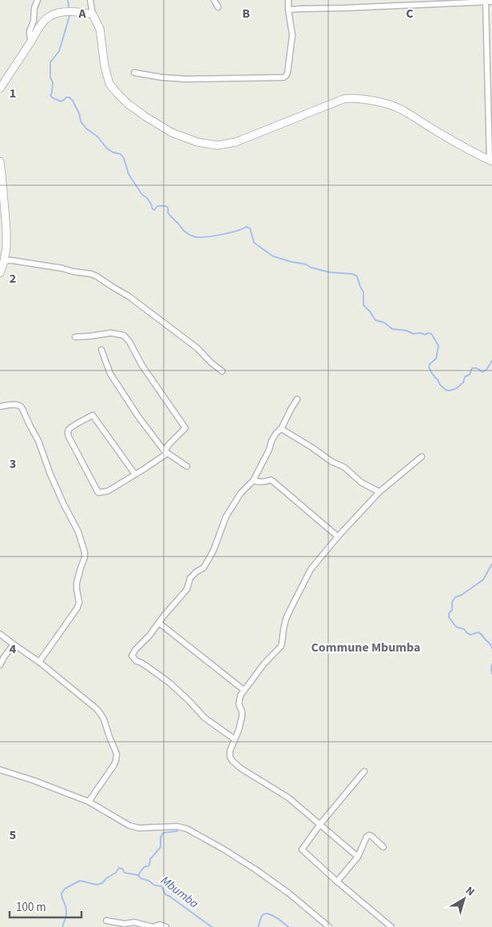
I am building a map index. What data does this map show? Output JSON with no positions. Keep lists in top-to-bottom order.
{
  "districts": ["Commune Mbumba"],
  "water": ["Mbumba"],
  "scale_bar": "100 m",
  "north": "top right",
  "grid": {
    "columns": ["A", "B", "C"],
    "rows": [
      "1",
      "2",
      "3",
      "4",
      "5"
    ]
  }
}
